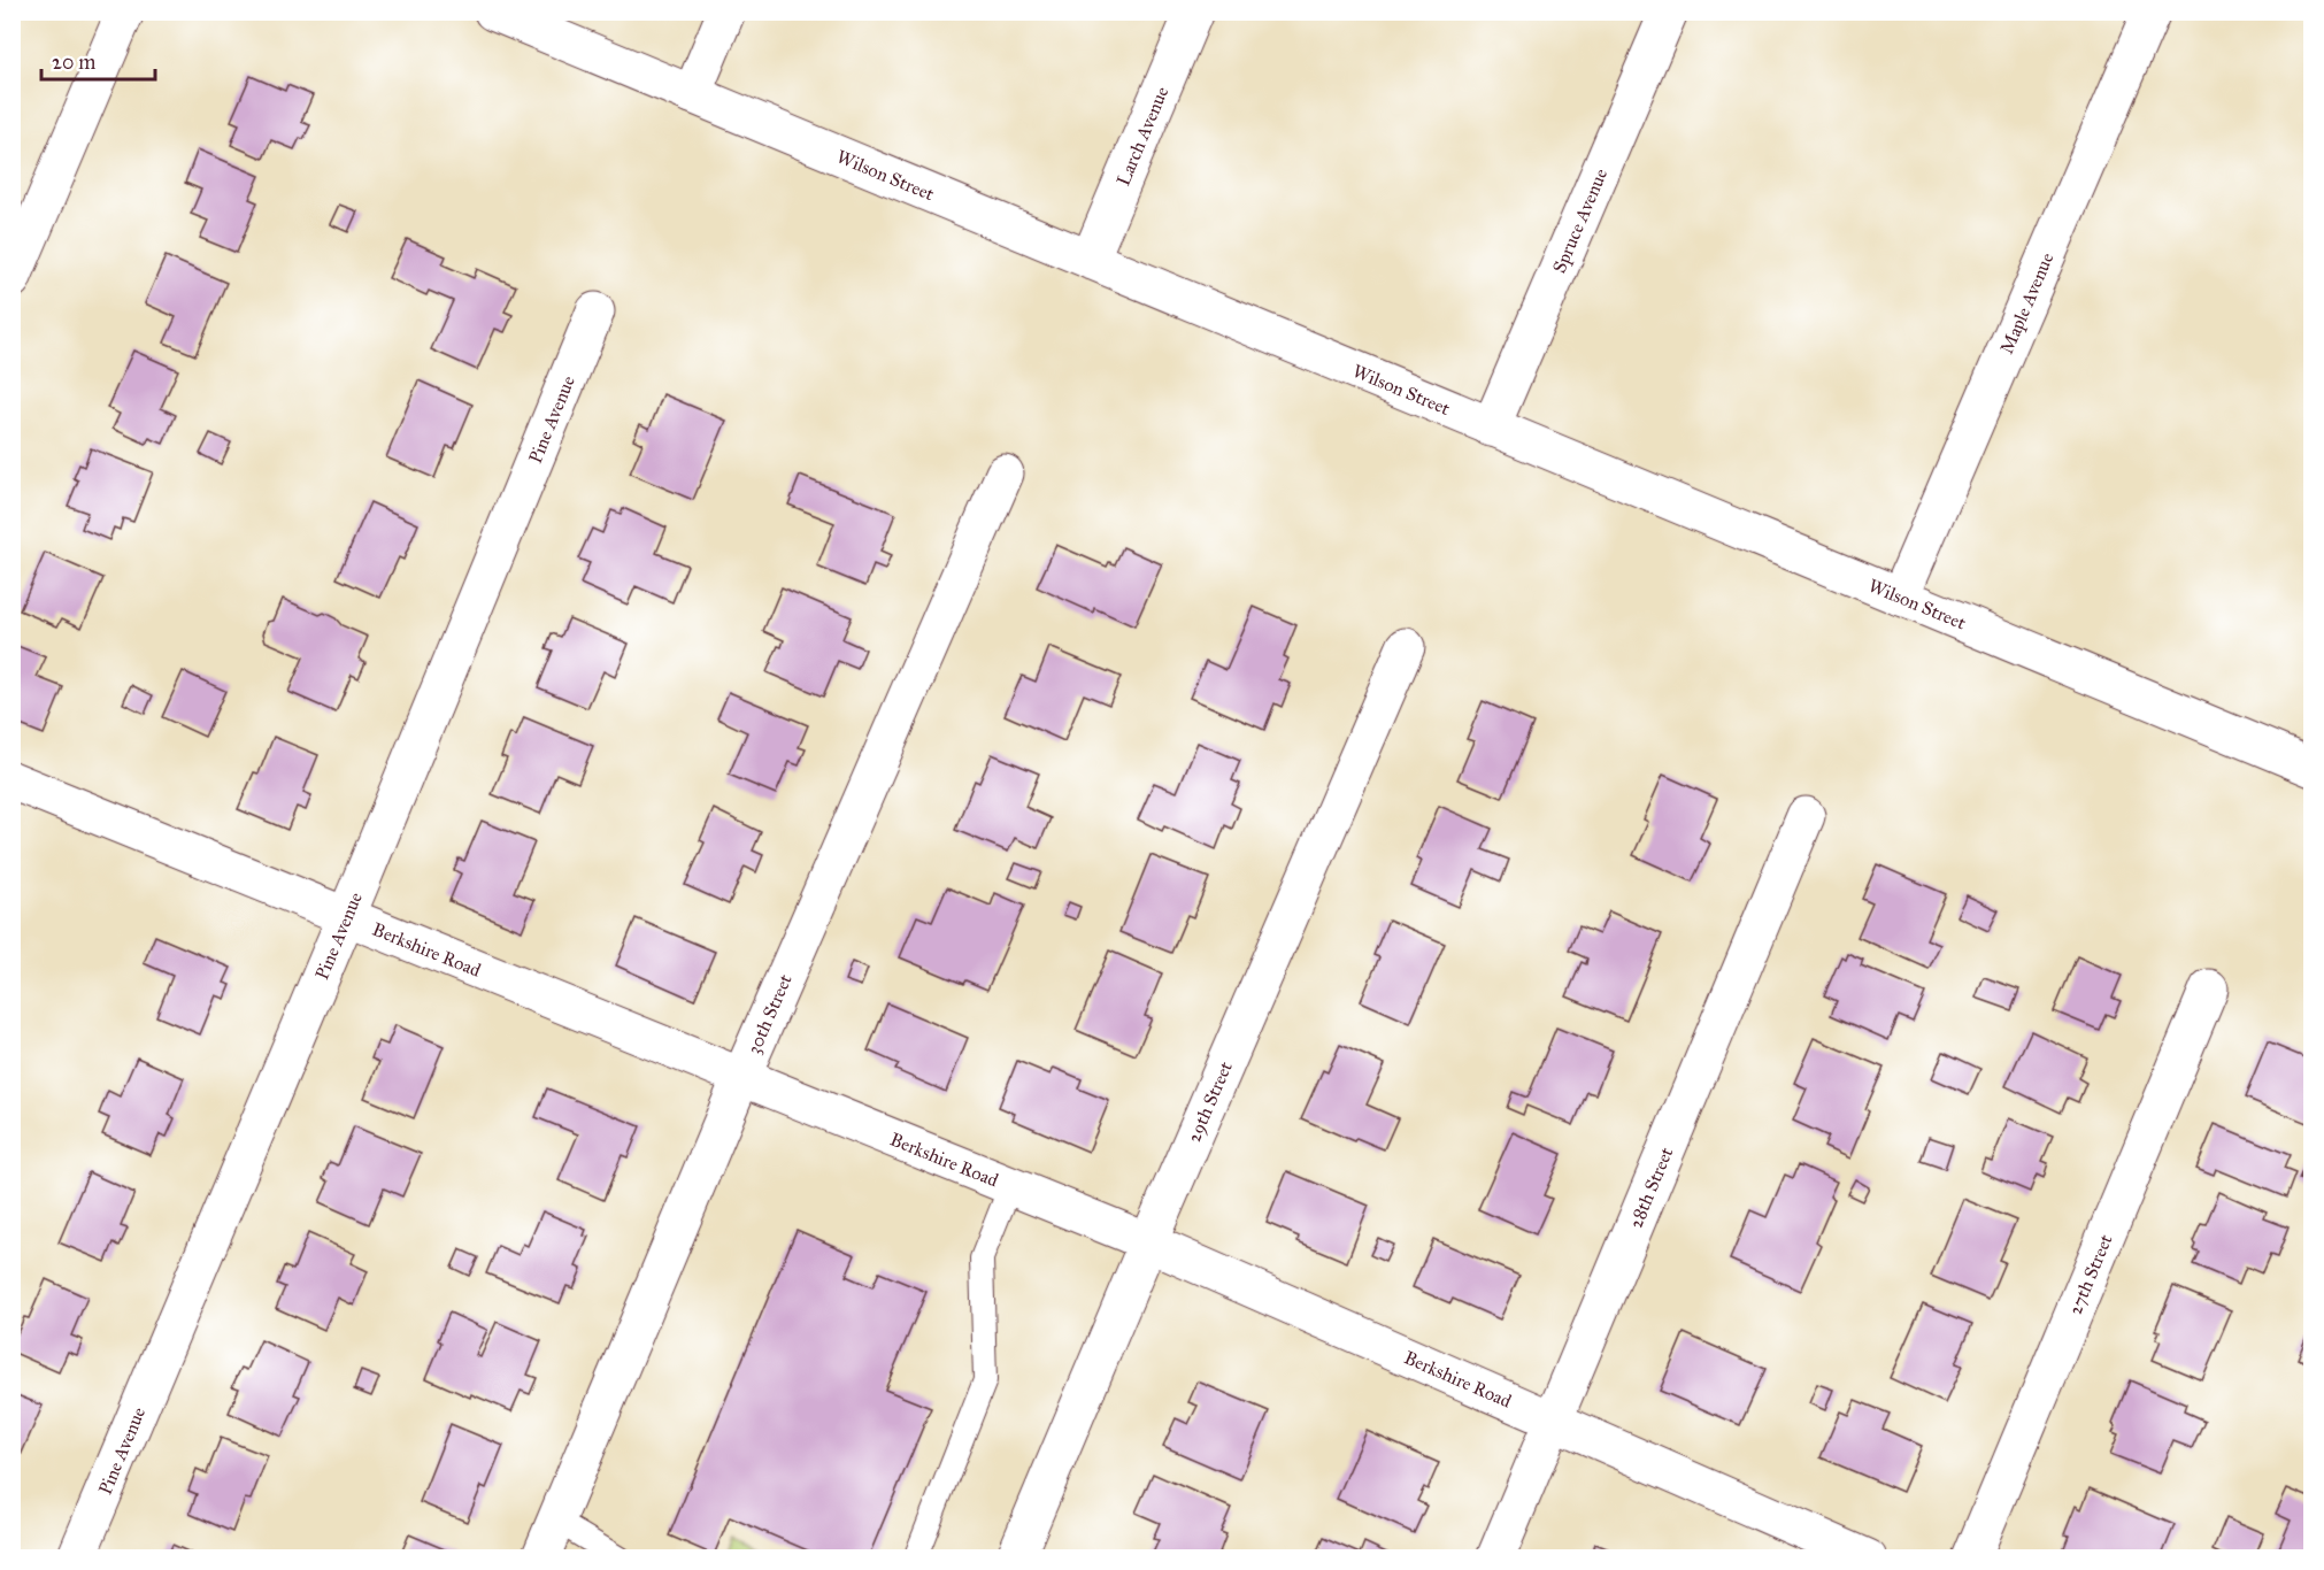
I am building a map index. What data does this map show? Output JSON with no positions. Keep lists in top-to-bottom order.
{
  "streets": {
    "street": [
      "Larch Avenue",
      "Wilson Street",
      "Spruce Avenue",
      "Maple Avenue",
      "Pine Avenue",
      "Berkshire Road",
      "30th Street",
      "29th Street",
      "28th Street",
      "27th Street"
    ]
  },
  "crossings": [
    ["Larch Avenue", "Wilson Street"],
    ["Wilson Street", "Spruce Avenue"],
    ["Wilson Street", "Maple Avenue"],
    ["Pine Avenue", "Berkshire Road"],
    ["Berkshire Road", "30th Street"],
    ["Berkshire Road", "29th Street"],
    ["Berkshire Road", "28th Street"]
  ],
  "scale_bar": "20 m"
}
